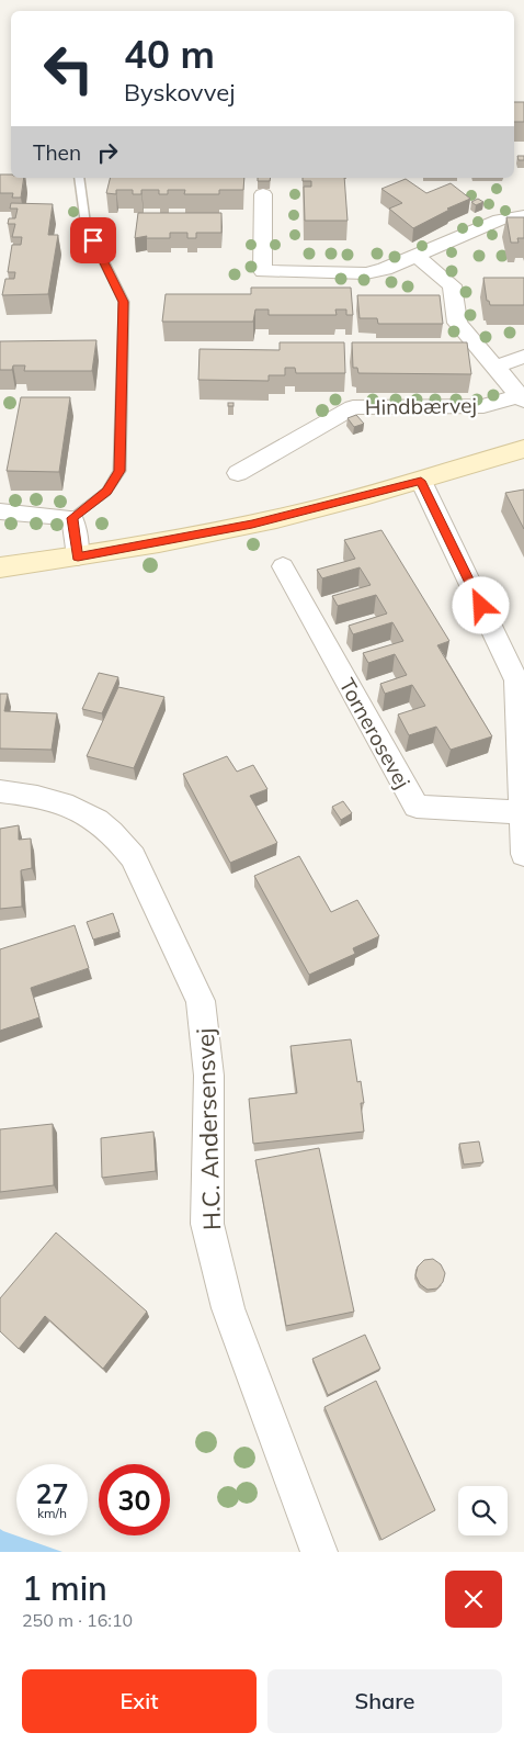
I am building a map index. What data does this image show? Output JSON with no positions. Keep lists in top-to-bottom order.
{
  "streets": {
    "street": ["Hindbærvej", "Tornerosevej", "H.C. Andersensvej"]
  },
  "page": {
    "turn": ["40 m", "Byskovvej"],
    "then": "Then",
    "speed": "27 km/h",
    "limit": "30",
    "heading": ["1 min", "250 m · 16:10"],
    "buttons": ["Exit", "Share"]
  }
}
